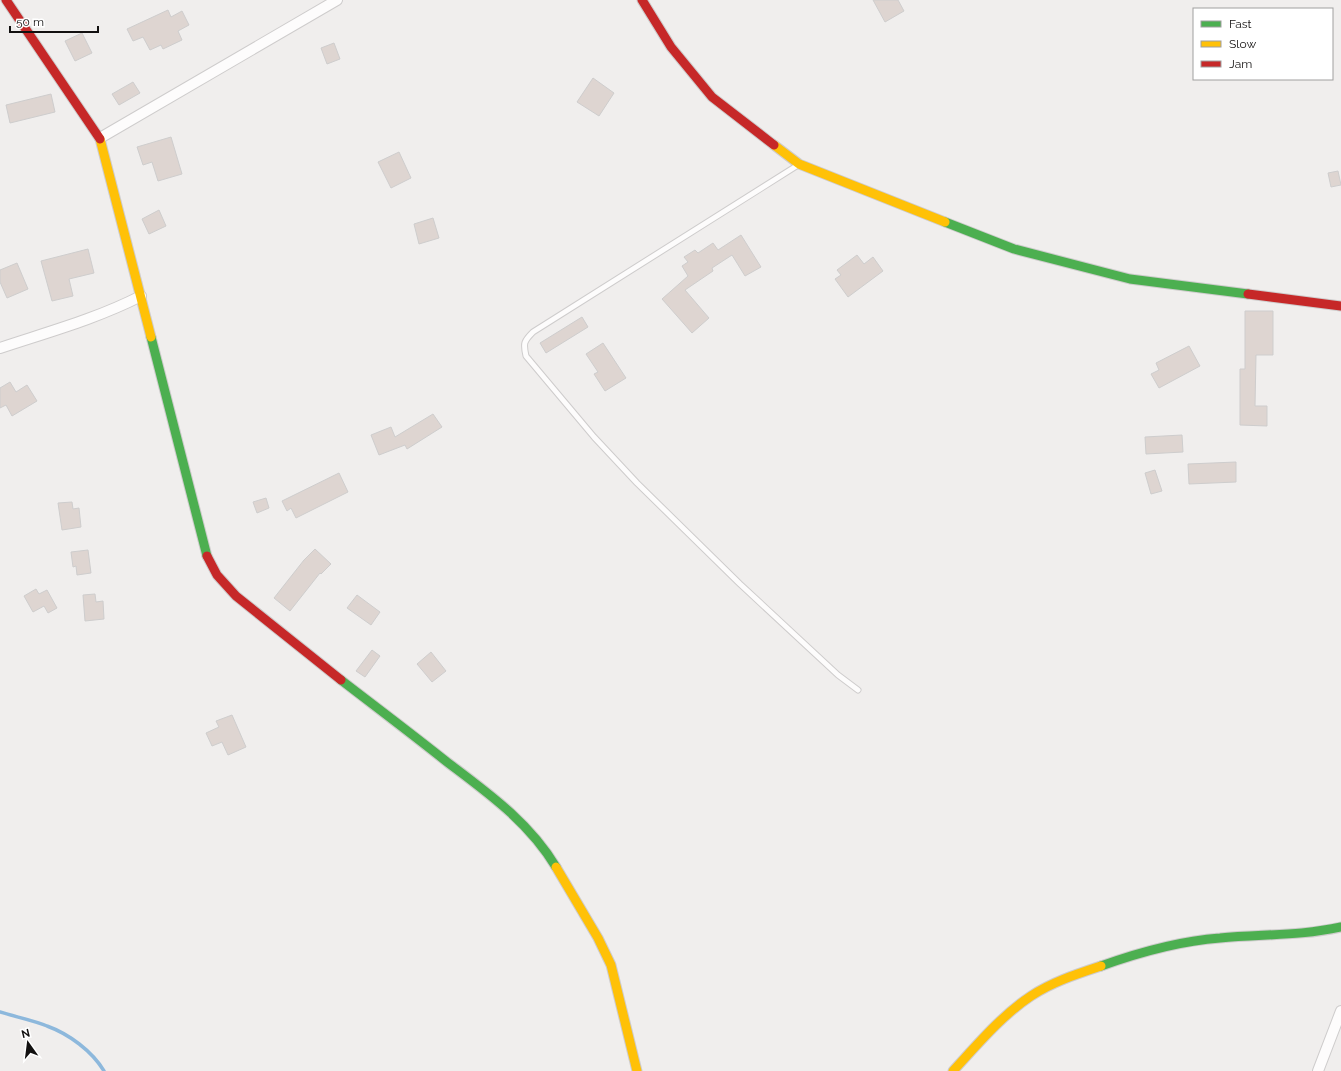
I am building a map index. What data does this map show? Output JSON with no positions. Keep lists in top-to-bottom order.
{
  "legend": ["Fast", "Slow", "Jam"],
  "scale_bar": "50 m",
  "north": "top"
}
